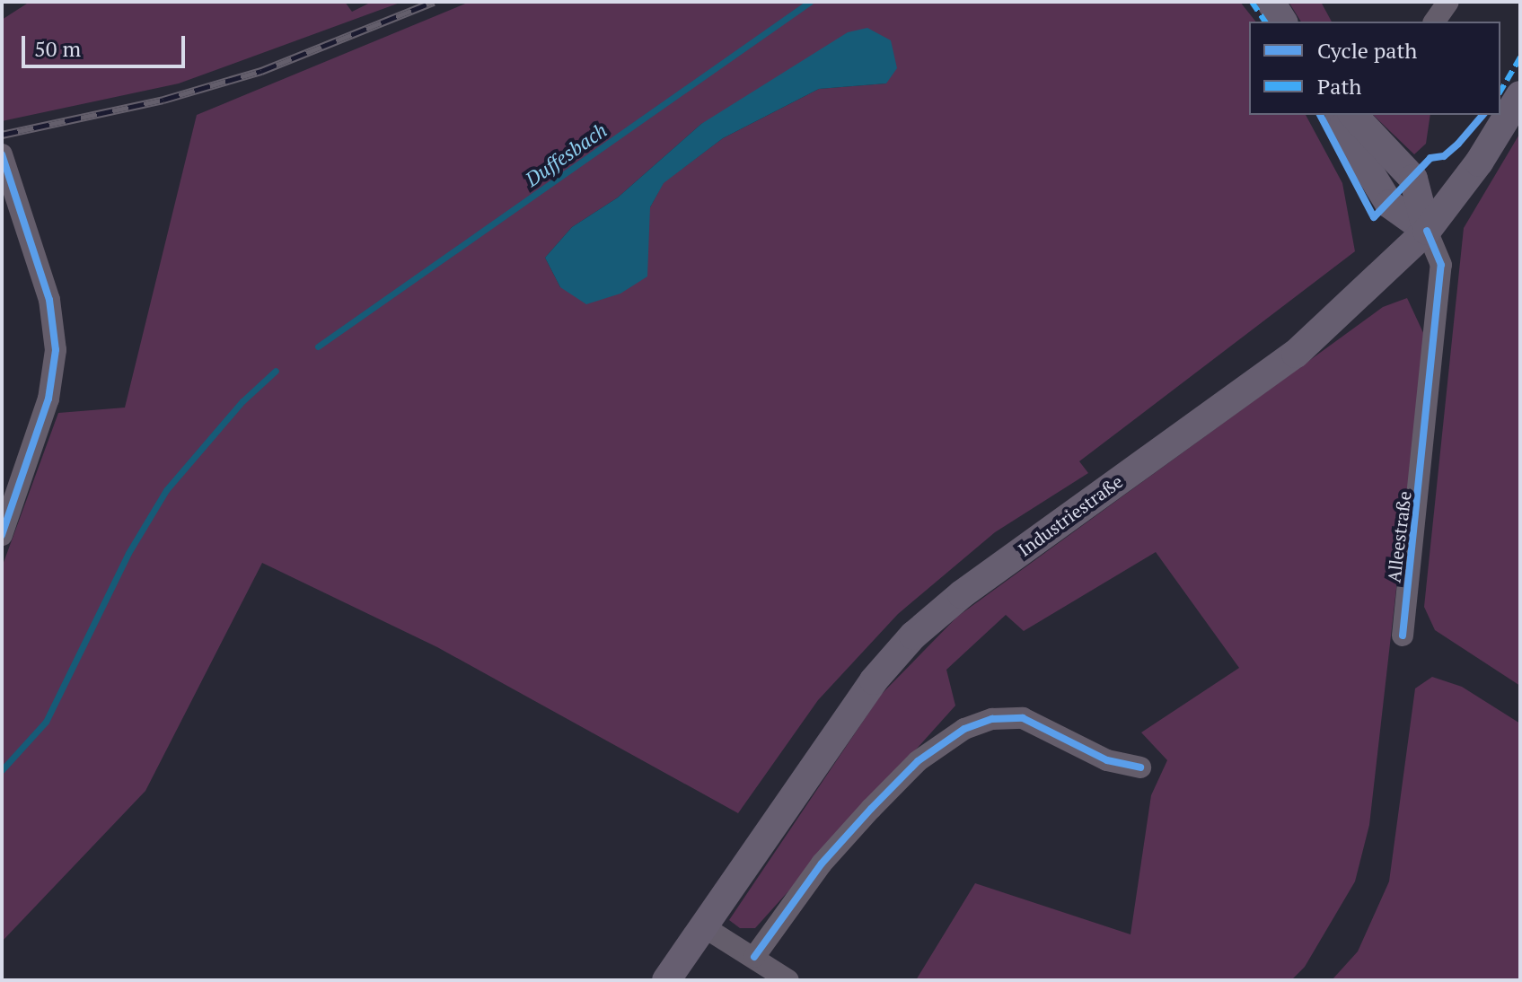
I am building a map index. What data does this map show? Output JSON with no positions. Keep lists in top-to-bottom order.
{
  "streets": {
    "main road": ["Industriestraße"],
    "street": ["Alleestraße"]
  },
  "crossings": [
    ["Industriestraße", "Alleestraße"]
  ],
  "water": ["Duffesbach"],
  "legend": ["Cycle path", "Path"],
  "scale_bar": "50 m"
}
